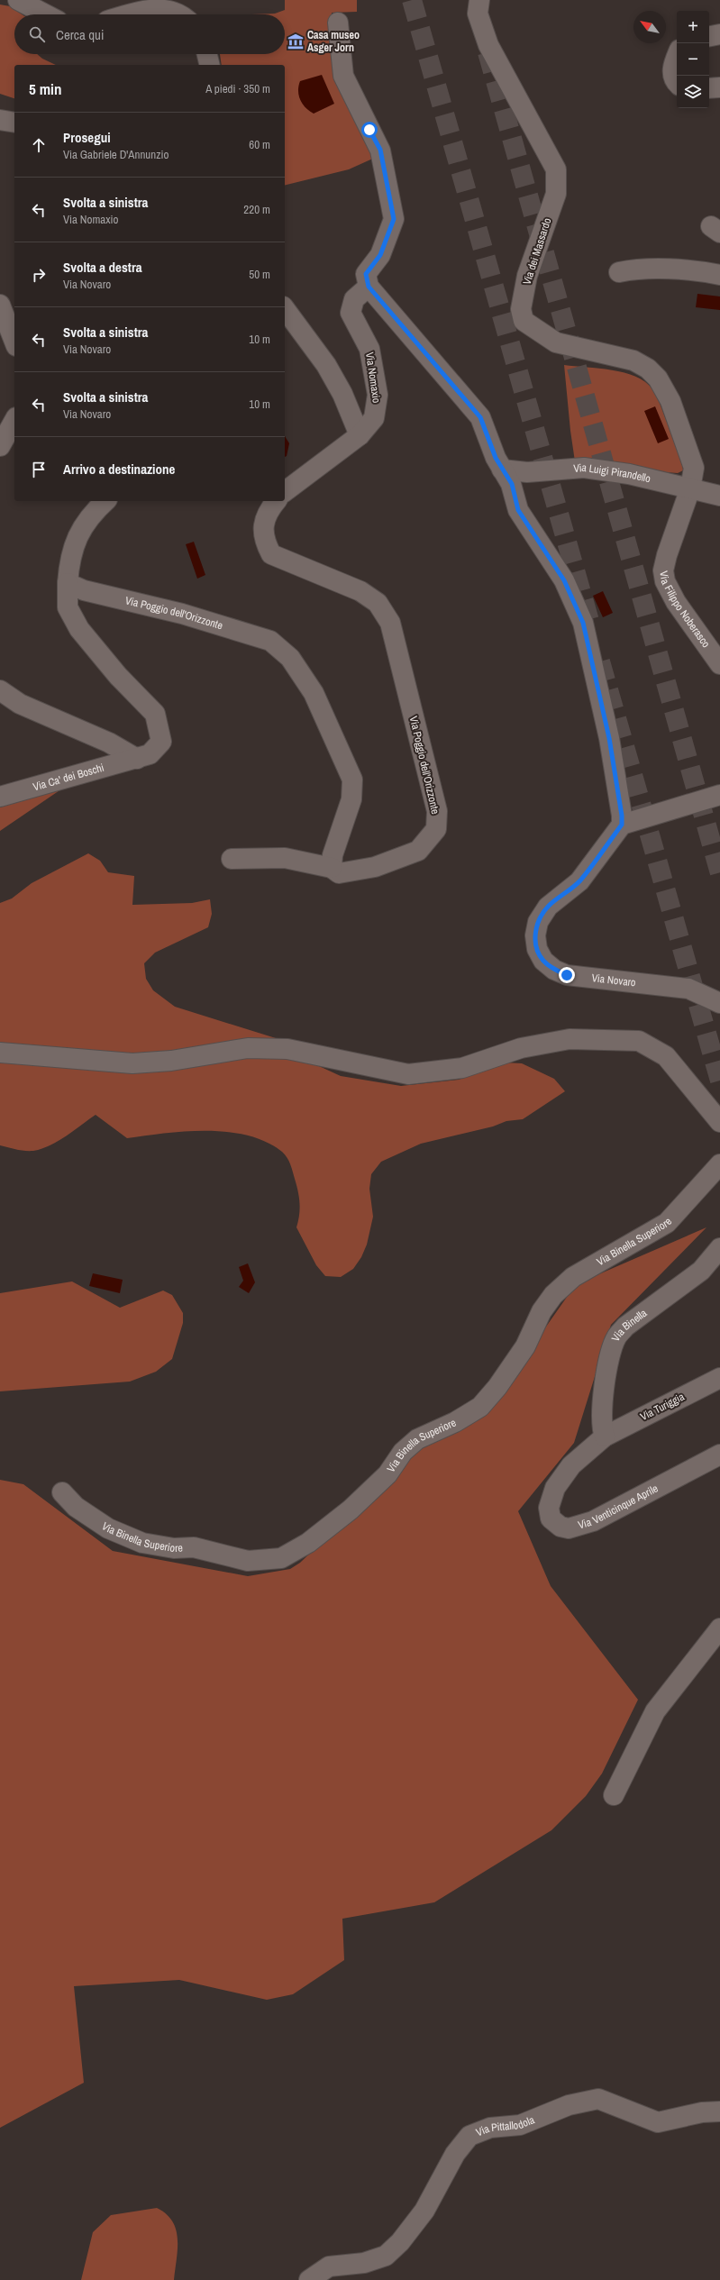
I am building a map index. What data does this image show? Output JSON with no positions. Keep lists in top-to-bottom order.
{
  "streets": {
    "street": [
      "Via dei Massardo",
      "Via Nomaxio",
      "Via Luigi Pirandello",
      "Via Filippo Noberasco",
      "Via Poggio dell'Orizzonte",
      "Via Ca' dei Boschi",
      "Via Novaro",
      "Via Binella Superiore",
      "Via Binella",
      "Via Turiggia",
      "Via Venticinque Aprile",
      "Via Pittallodola"
    ]
  },
  "crossings": [
    ["Via dei Massardo", "Via Luigi Pirandello"],
    ["Via dei Massardo", "Via Filippo Noberasco"],
    ["Via Luigi Pirandello", "Via Filippo Noberasco"],
    ["Via Binella", "Via Turiggia"],
    ["Via Binella", "Via Venticinque Aprile"],
    ["Via Turiggia", "Via Venticinque Aprile"]
  ],
  "places": {
    "museum": ["Casa museo Asger Jorn"]
  },
  "north": "top left",
  "page": {
    "map_buttons": ["+", "−"],
    "search": "Cerca qui",
    "heading": ["5 min", "A piedi · 350 m"],
    "list": [
      ["Prosegui", "Via Gabriele D'Annunzio", "60 m"],
      ["Svolta a sinistra", "Via Nomaxio", "220 m"],
      ["Svolta a destra", "Via Novaro", "50 m"],
      ["Svolta a sinistra", "Via Novaro", "10 m"],
      ["Svolta a sinistra", "Via Novaro", "10 m"],
      "Arrivo a destinazione"
    ]
  }
}
